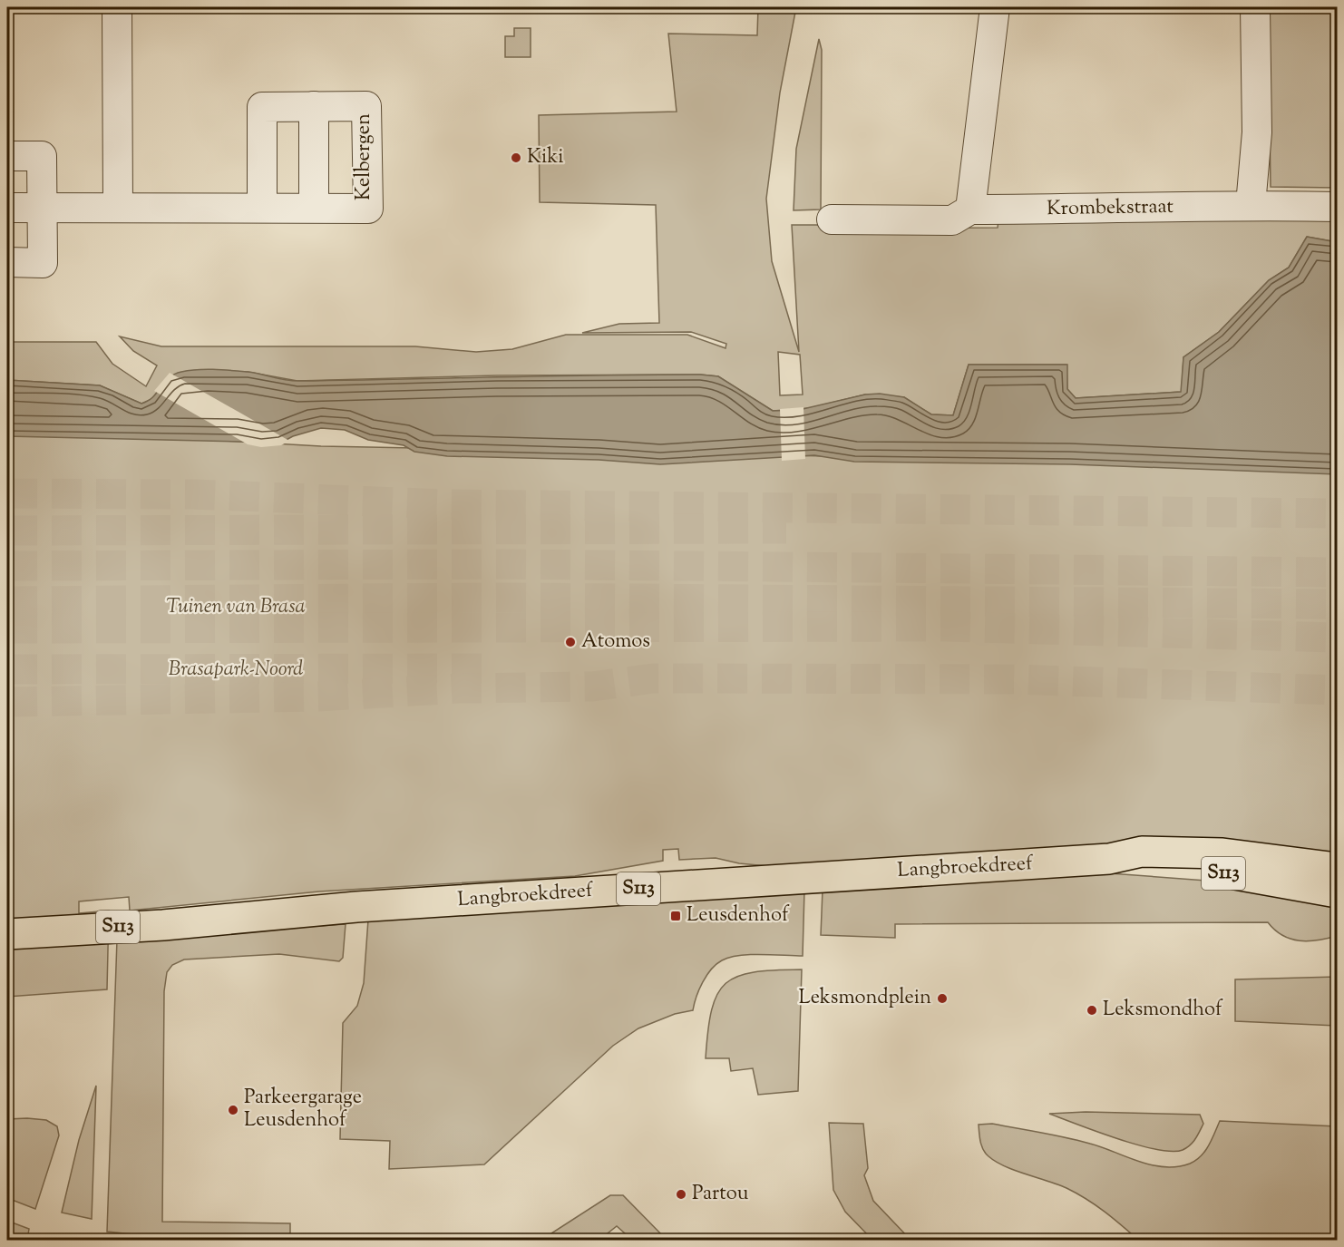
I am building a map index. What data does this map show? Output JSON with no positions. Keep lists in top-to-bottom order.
{
  "streets": {
    "main road": ["Langbroekdreef", "S113"],
    "street": ["Kelbergen", "Krombekstraat"]
  },
  "parks": ["Tuinen van Brasa", "Brasapark-Noord"],
  "places": {
    "other": [
      "Kiki",
      "Atomos",
      "Leksmondplein",
      "Leksmondhof",
      "Parkeergarage Leusdenhof",
      "Partou"
    ],
    "transit": ["Leusdenhof"]
  }
}
